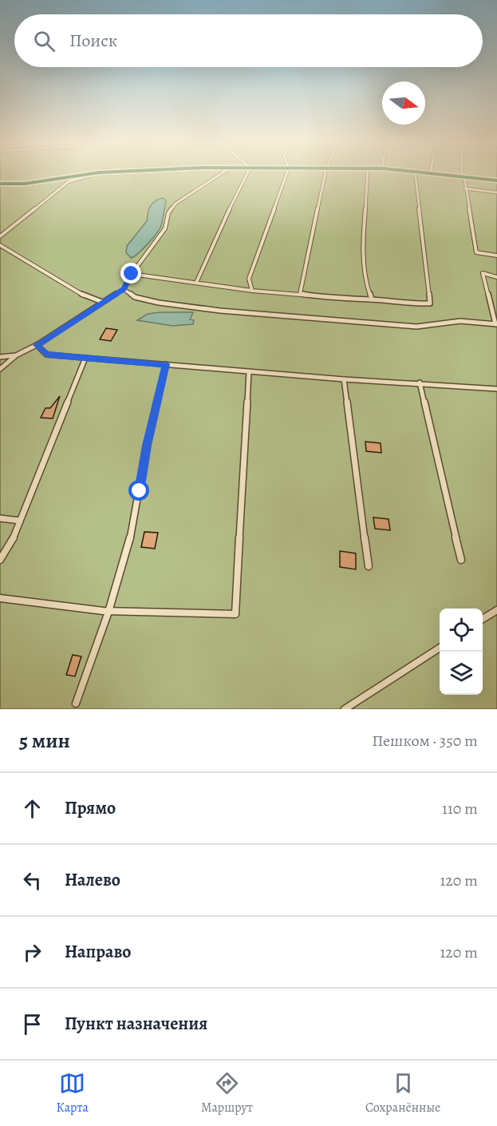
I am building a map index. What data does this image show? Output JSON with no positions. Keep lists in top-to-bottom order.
{
  "north": "right",
  "page": {
    "search": "Поиск",
    "heading": ["5 мин", "Пешком · 350 m"],
    "list": [
      ["Прямо", "110 m"],
      ["Налево", "120 m"],
      ["Направо", "120 m"],
      "Пункт назначения"
    ],
    "nav": ["Карта", "Маршрут", "Сохранённые"]
  }
}
